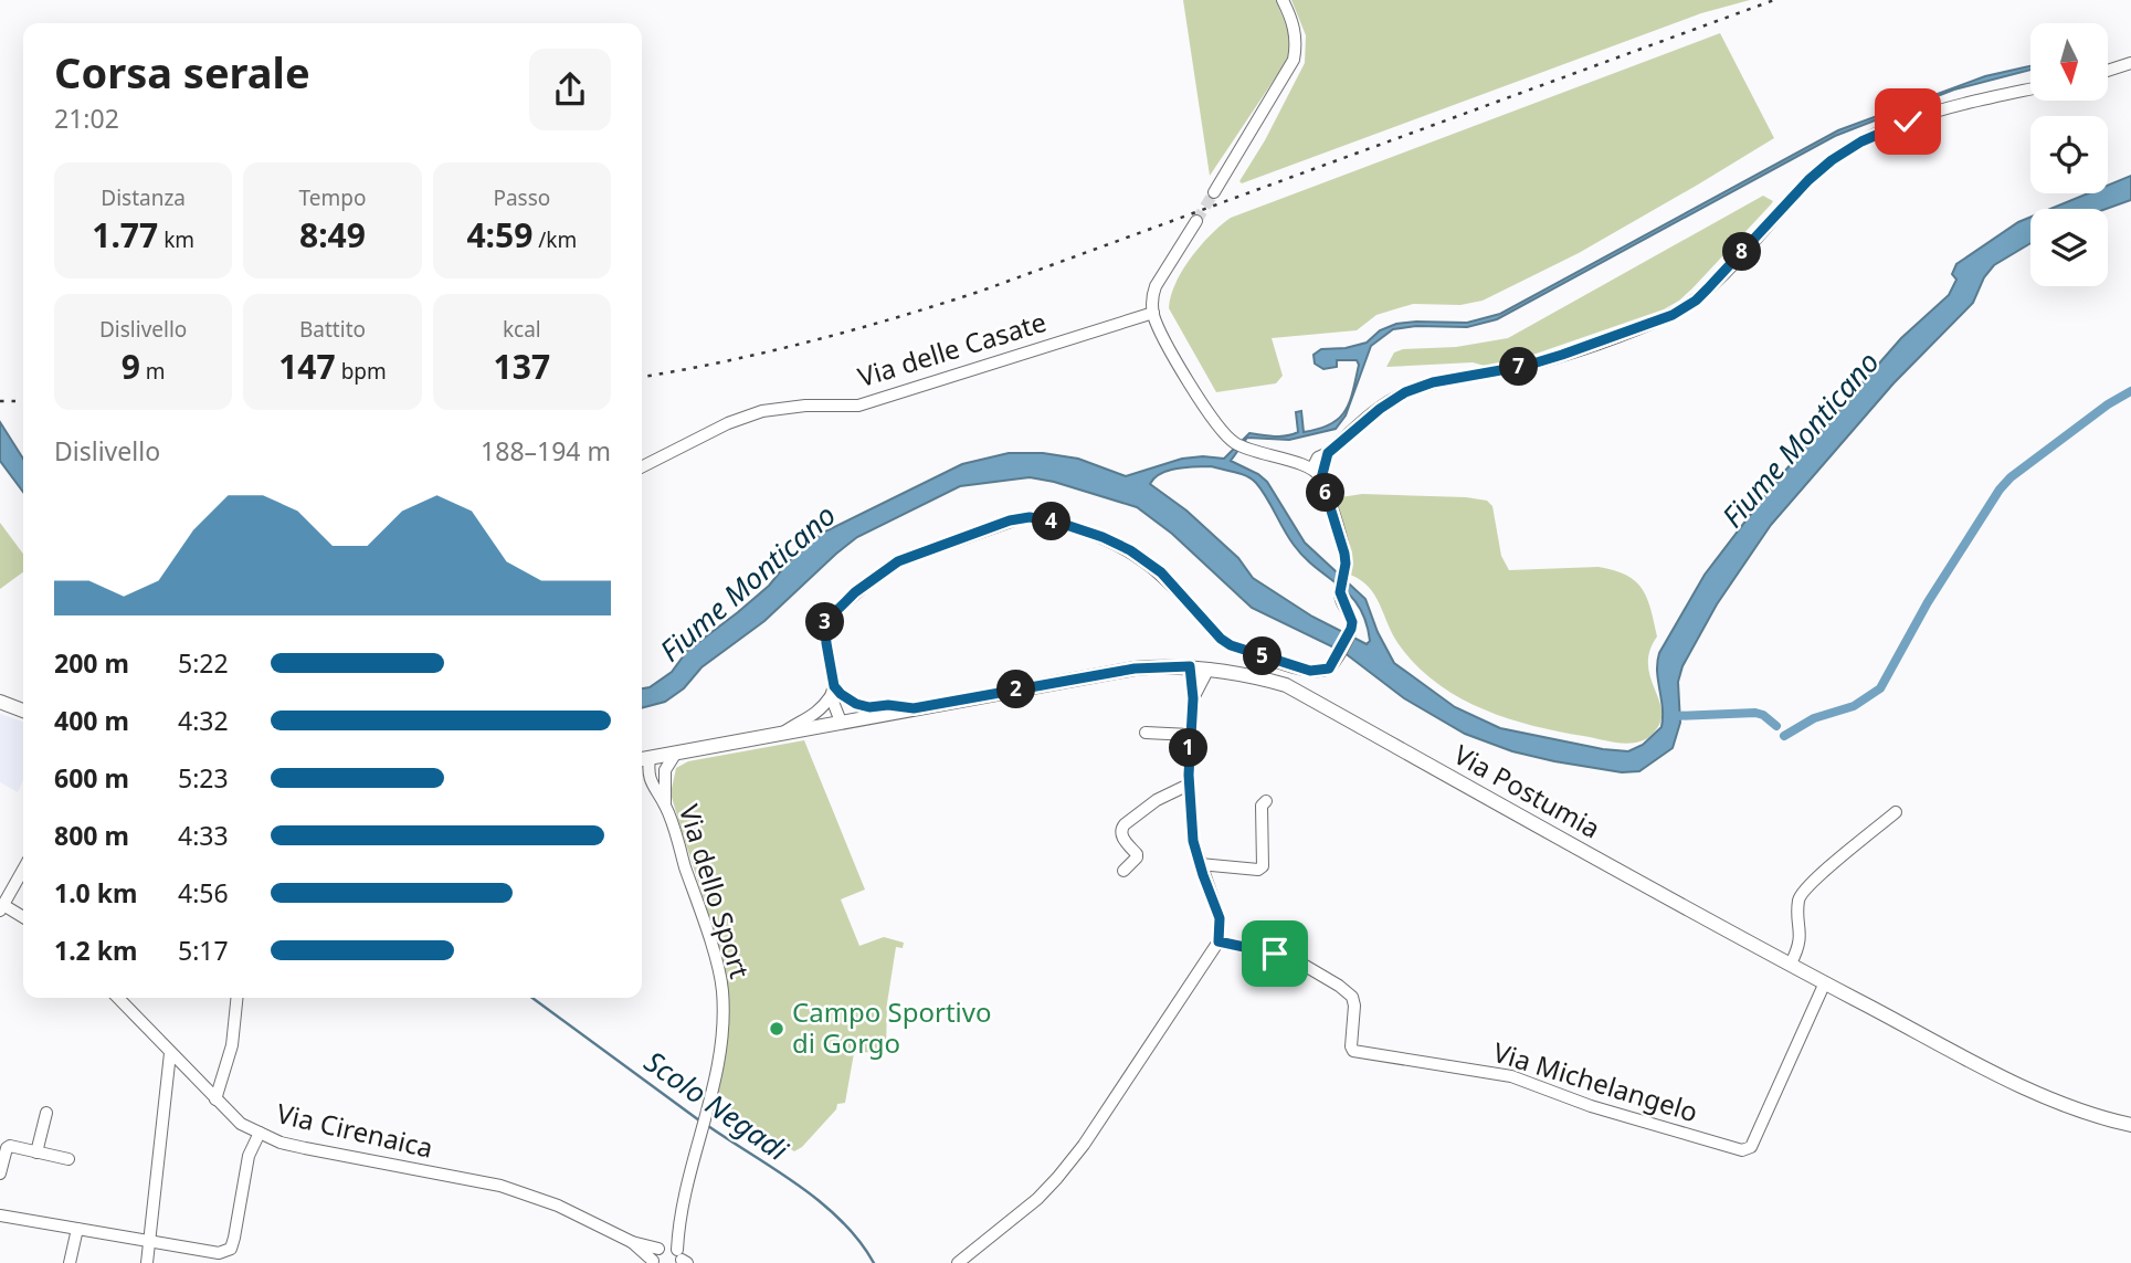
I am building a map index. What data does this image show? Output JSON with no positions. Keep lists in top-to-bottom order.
{
  "streets": {
    "main road": ["Via Postumia"],
    "street": [
      "Via delle Casate",
      "Via dello Sport",
      "Via Michelangelo",
      "Via Cirenaica"
    ]
  },
  "crossings": [
    ["Via Postumia", "Via Michelangelo"],
    ["Via dello Sport", "Via Cirenaica"]
  ],
  "water": ["Fiume Monticano", "Scolo Negadi"],
  "places": ["Campo Sportivo di Gorgo"],
  "north": "bottom",
  "page": {
    "heading": ["Corsa serale", "21:02"],
    "stats": [
      ["Distanza", "1.77 km"],
      ["Tempo", "8:49"],
      ["Passo", "4:59 /km"],
      ["Dislivello", "9 m"],
      ["Battito", "147 bpm"],
      ["kcal", "137"]
    ],
    "pins": [
      "8",
      "7",
      "6",
      "4",
      "3",
      "5",
      "2",
      "1"
    ],
    "chart": ["Dislivello", "188–194 m"],
    "list": [
      {
        "name": "200 m",
        "note": "5:22"
      },
      {
        "name": "400 m",
        "note": "4:32"
      },
      {
        "name": "600 m",
        "note": "5:23"
      },
      {
        "name": "800 m",
        "note": "4:33"
      },
      {
        "name": "1.0 km",
        "note": "4:56"
      },
      {
        "name": "1.2 km",
        "note": "5:17"
      }
    ]
  }
}
